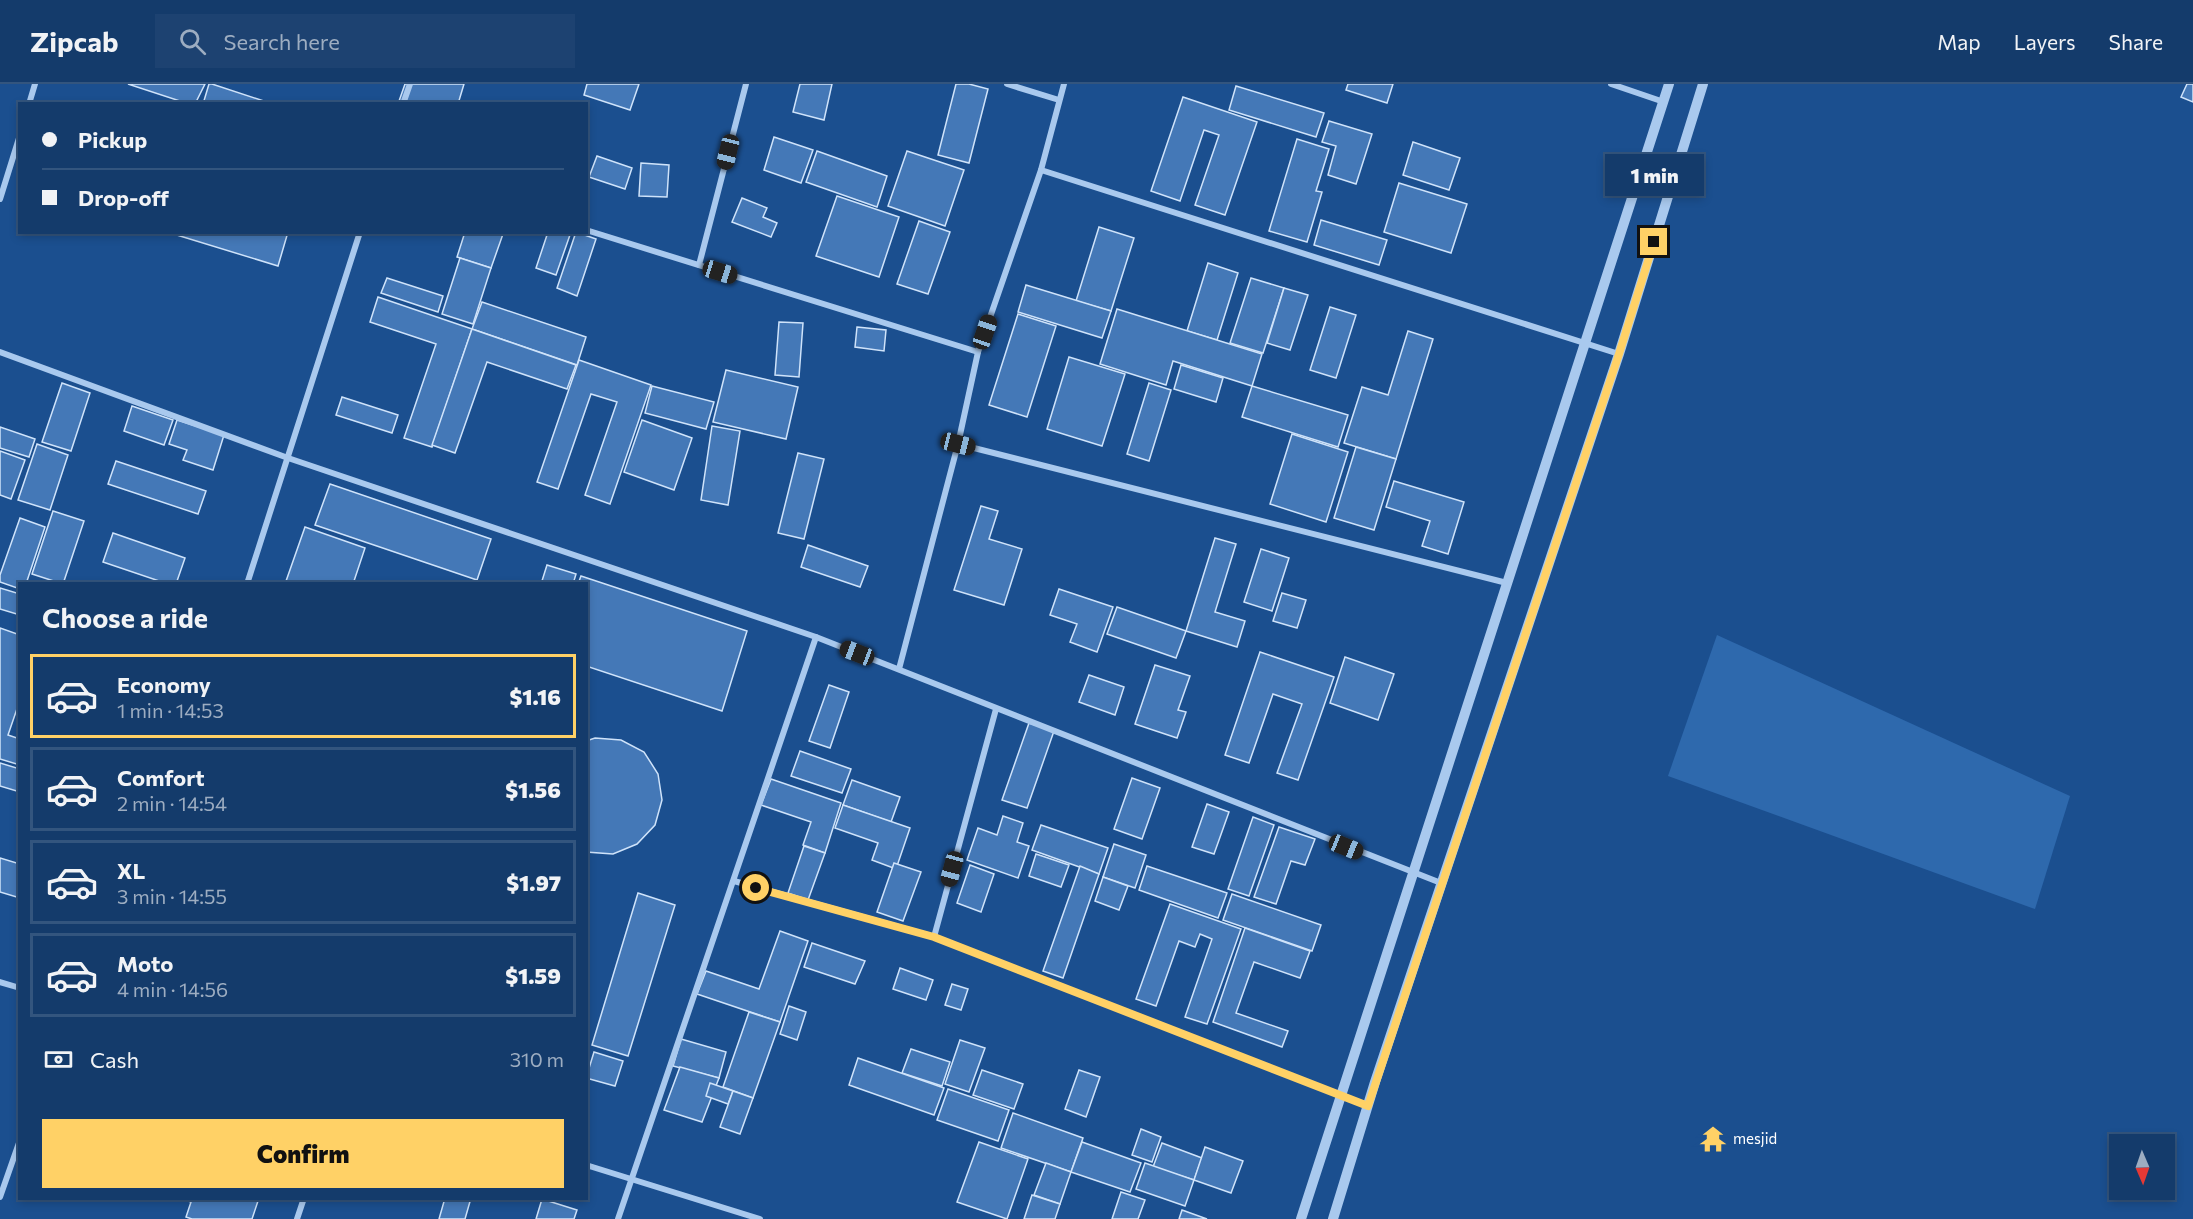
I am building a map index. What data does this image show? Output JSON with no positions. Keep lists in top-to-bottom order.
{
  "places": {
    "temple": ["mesjid"]
  },
  "north": "bottom",
  "page": {
    "header": "Zipcab",
    "search": "Search here",
    "nav": ["Map", "Layers", "Share"],
    "banner": ["Pickup", "Drop-off"],
    "bubble": "1 min",
    "heading": "Choose a ride",
    "list": [
      {
        "name": "Economy",
        "note": "1 min · 14:53",
        "value": "$1.16"
      },
      {
        "name": "Comfort",
        "note": "2 min · 14:54",
        "value": "$1.56"
      },
      {
        "name": "XL",
        "note": "3 min · 14:55",
        "value": "$1.97"
      },
      {
        "name": "Moto",
        "note": "4 min · 14:56",
        "value": "$1.59"
      }
    ],
    "pay": ["Cash", "310 m"],
    "buttons": "Confirm"
  }
}
